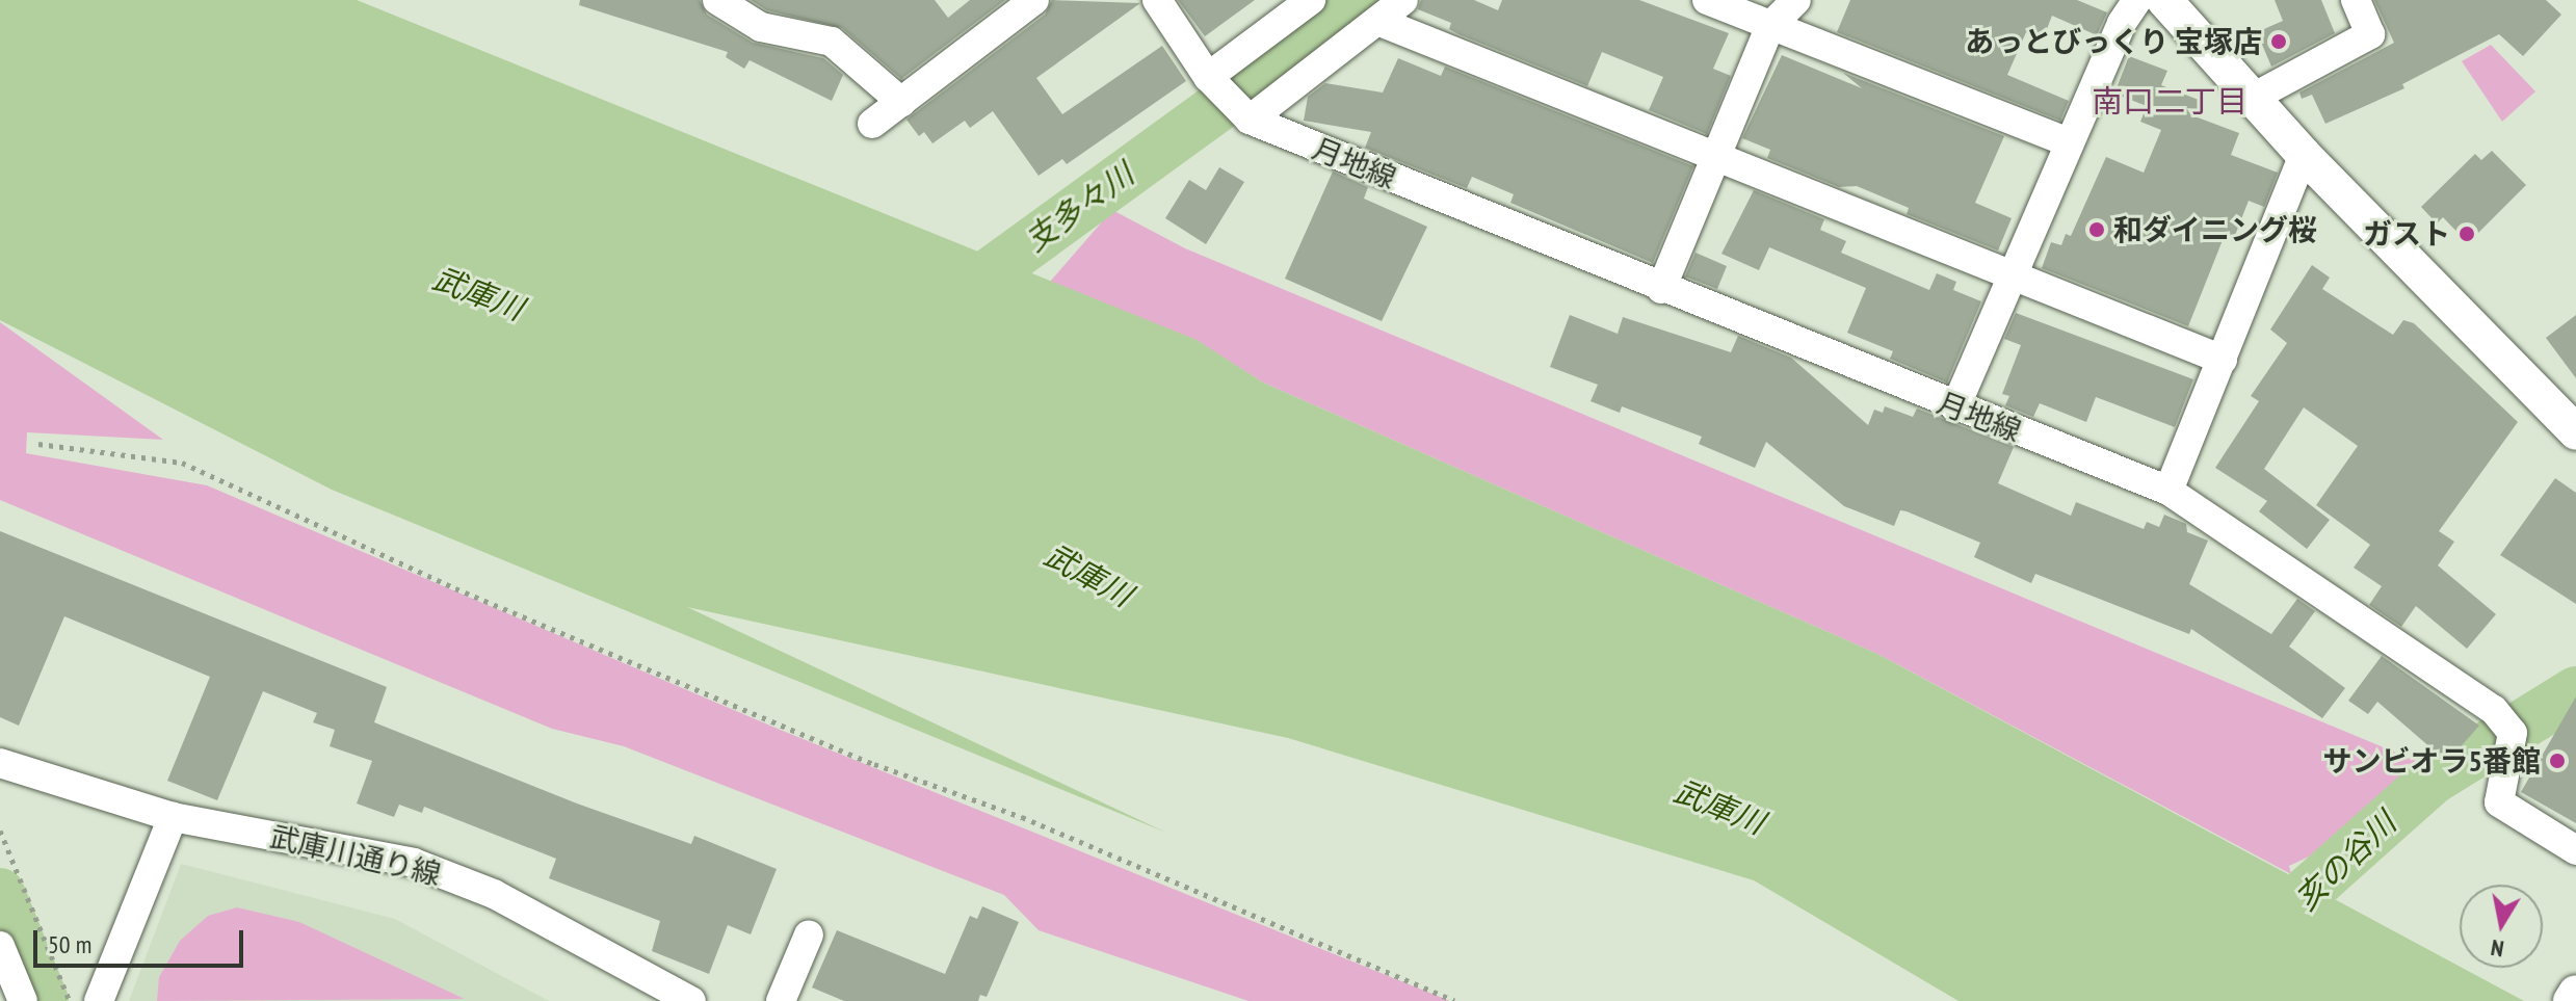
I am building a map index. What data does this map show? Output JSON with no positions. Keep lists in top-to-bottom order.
{
  "streets": {
    "street": ["月地線", "武庫川通り線"]
  },
  "districts": ["南口二丁目"],
  "water": ["支多々川", "武庫川", "亥の谷川"],
  "places": [
    "あっとびっくり 宝塚店",
    "和ダイニング桜",
    "ガスト",
    "サンビオラ5番館"
  ],
  "scale_bar": "50 m",
  "north": "bottom"
}
